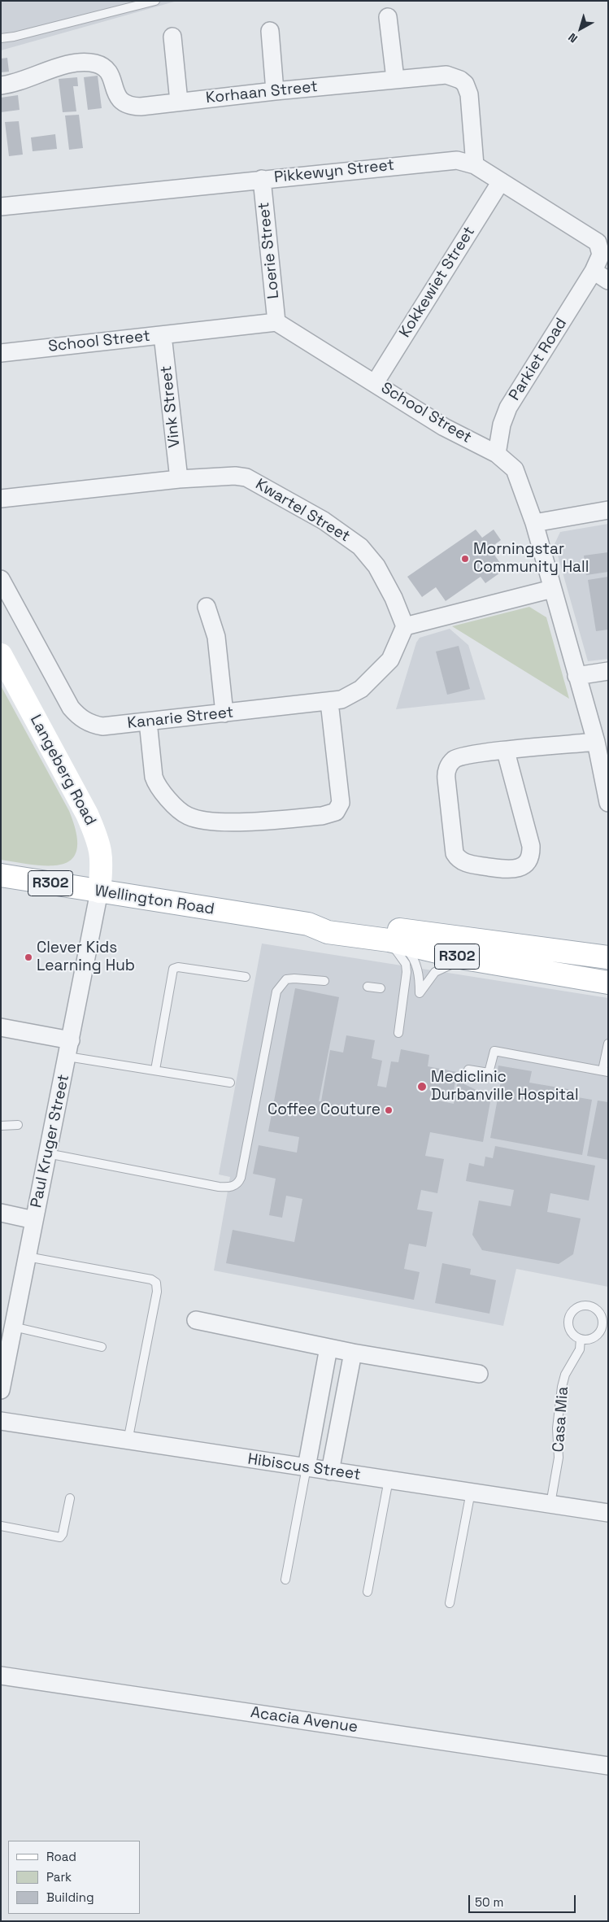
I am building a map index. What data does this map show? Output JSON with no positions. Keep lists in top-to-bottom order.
{
  "streets": {
    "main road": ["Langeberg Road", "R302", "Wellington Road"],
    "street": [
      "Korhaan Street",
      "Pikkewyn Street",
      "Loerie Street",
      "Kokkewiet Street",
      "School Street",
      "Parkiet Road",
      "Vink Street",
      "Kwartel Street",
      "Kanarie Street",
      "Paul Kruger Street",
      "Hibiscus Street",
      "Acacia Avenue"
    ],
    "lane": ["Casa Mia"]
  },
  "crossings": [
    ["Korhaan Street", "Pikkewyn Street"],
    ["Pikkewyn Street", "Loerie Street"],
    ["Pikkewyn Street", "Kokkewiet Street"],
    ["Pikkewyn Street", "Parkiet Road"],
    ["Loerie Street", "School Street"],
    ["Kokkewiet Street", "School Street"],
    ["School Street", "Parkiet Road"],
    ["School Street", "Vink Street"],
    ["Vink Street", "Kwartel Street"],
    ["Kwartel Street", "Kanarie Street"],
    ["Langeberg Road", "Wellington Road"],
    ["Langeberg Road", "Paul Kruger Street"],
    ["Wellington Road", "Paul Kruger Street"],
    ["Casa Mia", "Hibiscus Street"]
  ],
  "places": [
    "Morningstar Community Hall",
    "Clever Kids Learning Hub",
    "Mediclinic Durbanville Hospital",
    "Coffee Couture"
  ],
  "legend": ["Road", "Park", "Building"],
  "scale_bar": "50 m",
  "north": "bottom left"
}
